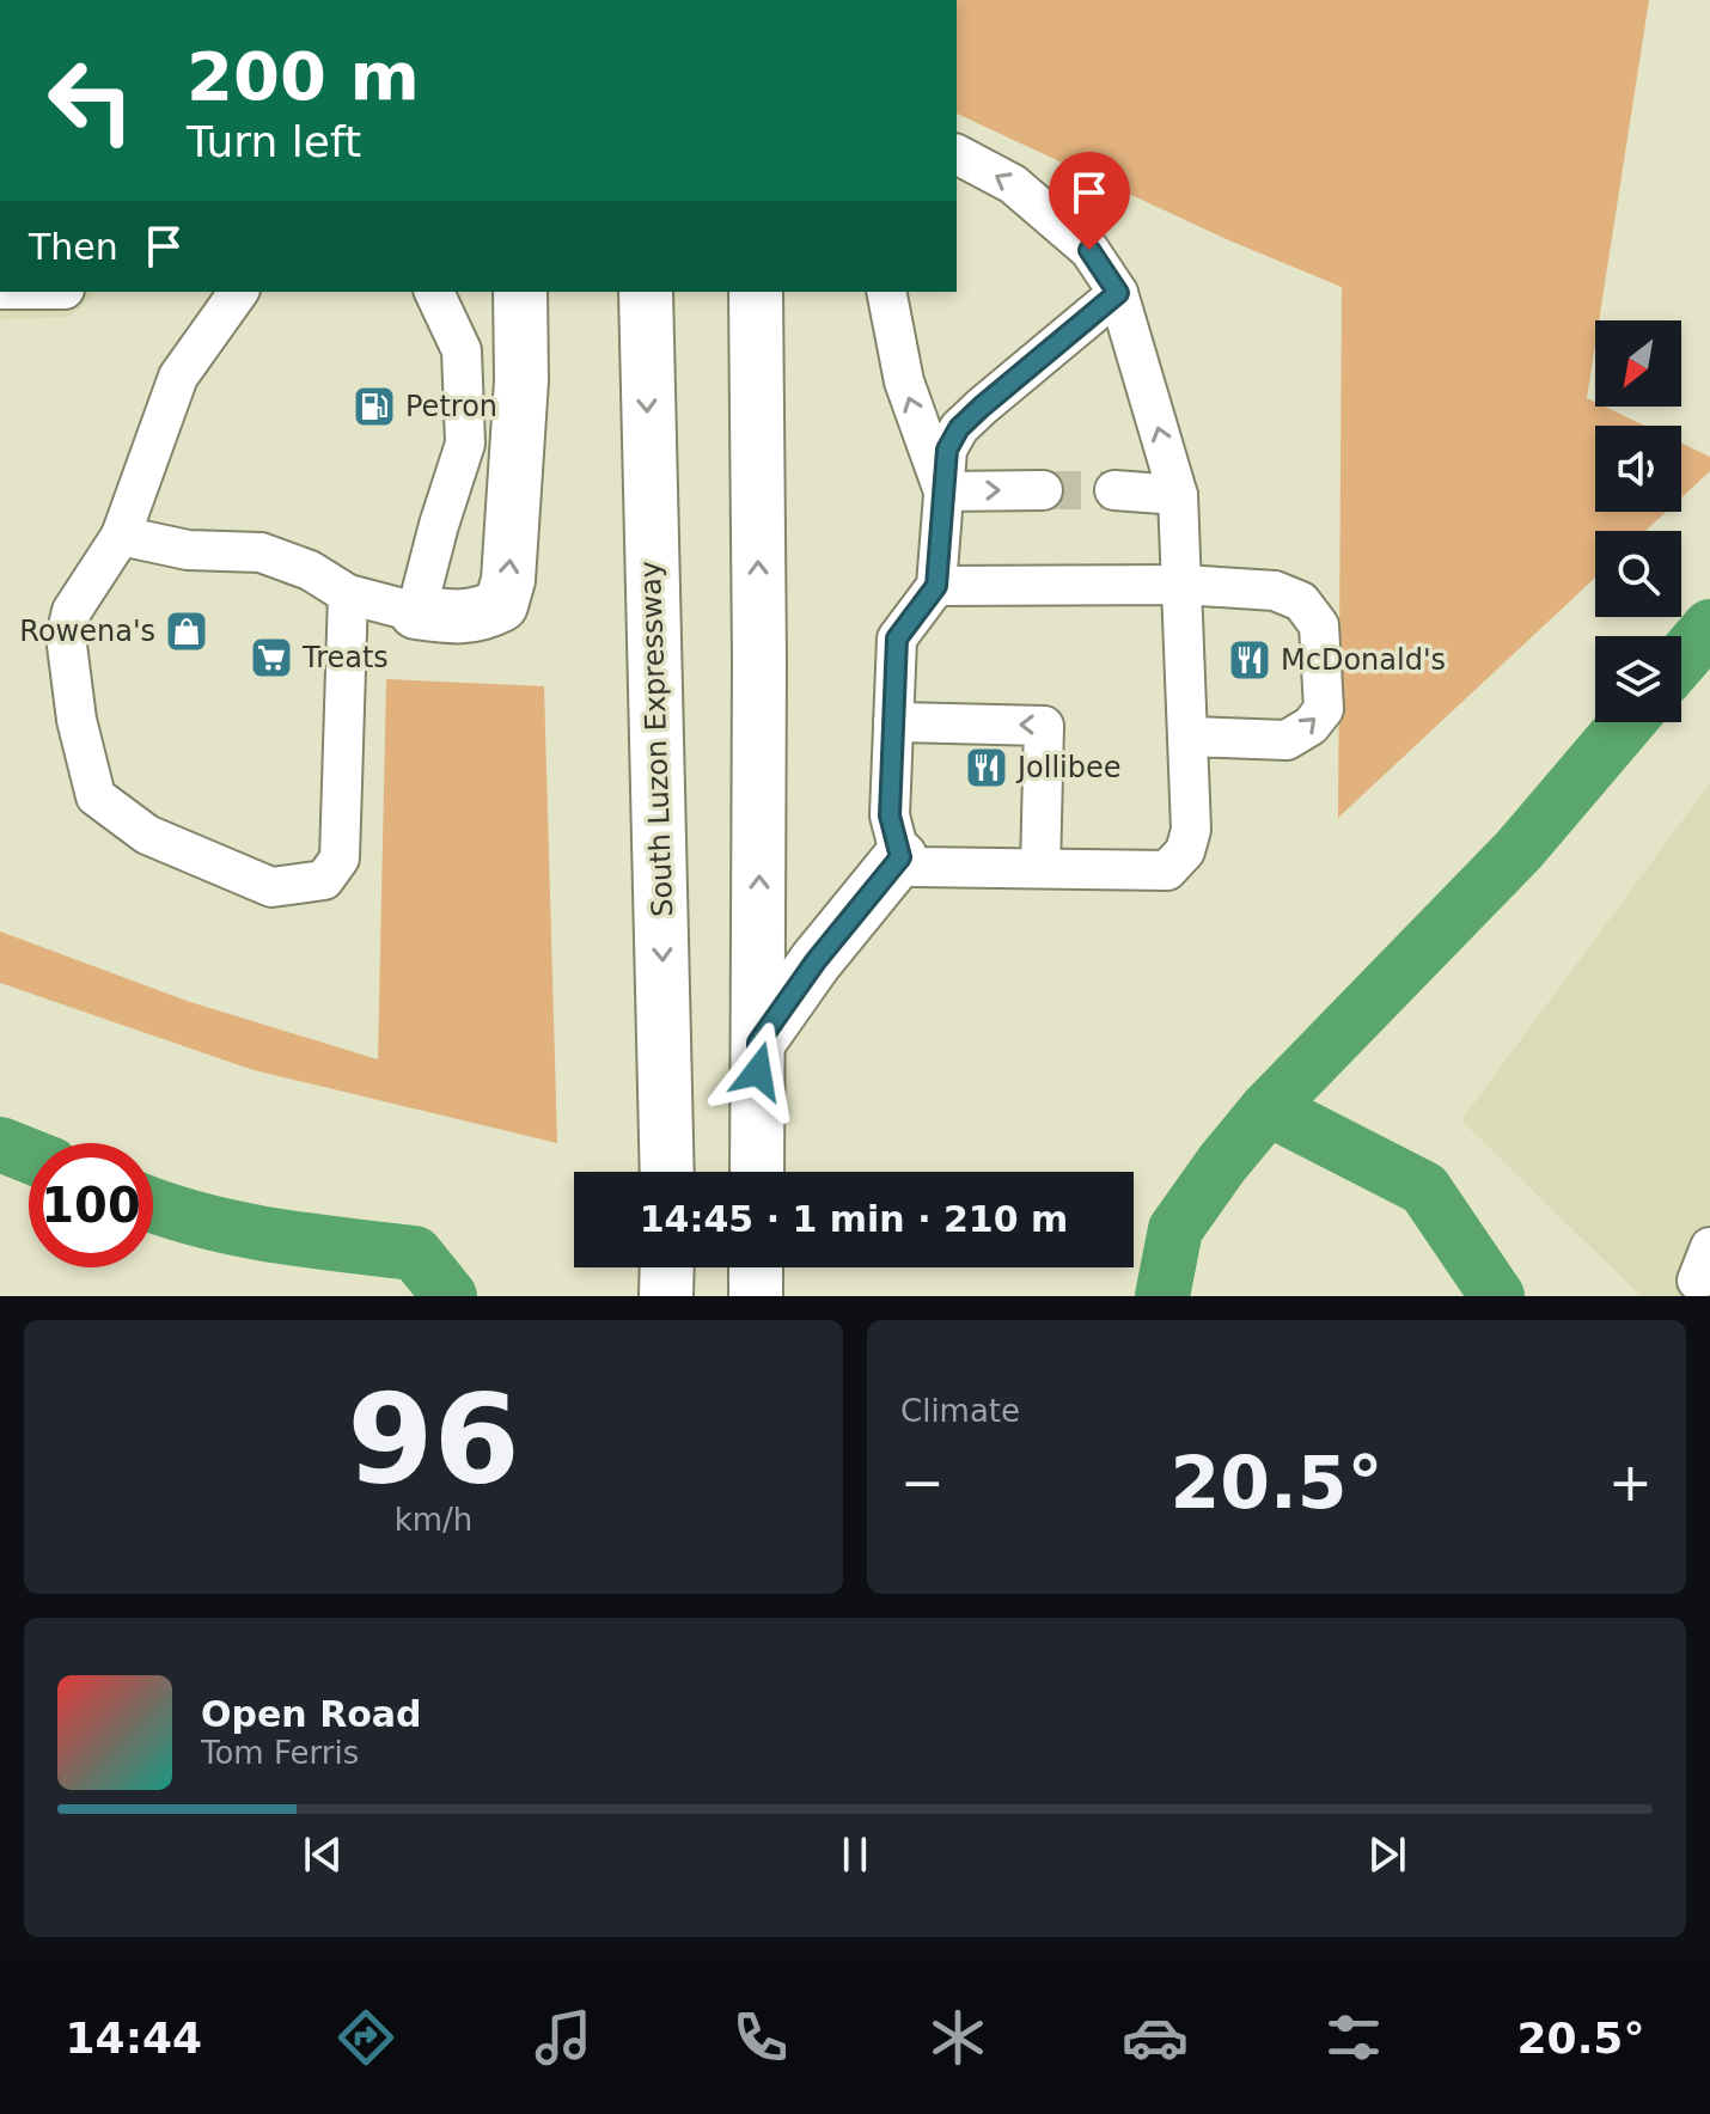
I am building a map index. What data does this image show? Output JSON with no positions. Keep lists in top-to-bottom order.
{
  "streets": {
    "highway": ["South Luzon Expressway"]
  },
  "places": {
    "fuel station": ["Petron"],
    "shop": ["Rowena's"],
    "supermarket": ["Treats"],
    "restaurant": ["McDonald's", "Jollibee"]
  },
  "north": "bottom left",
  "page": {
    "turn": ["200 m", "Turn left"],
    "then": "Then",
    "limit": "100",
    "trip": "14:45 · 1 min · 210 m",
    "tile": [
      ["96", "km/h"],
      "Climate"
    ],
    "heat": ["−", "20.5°", "+"],
    "song": ["Open Road", "Tom Ferris"],
    "tabs": ["14:44", "20.5°"]
  }
}
